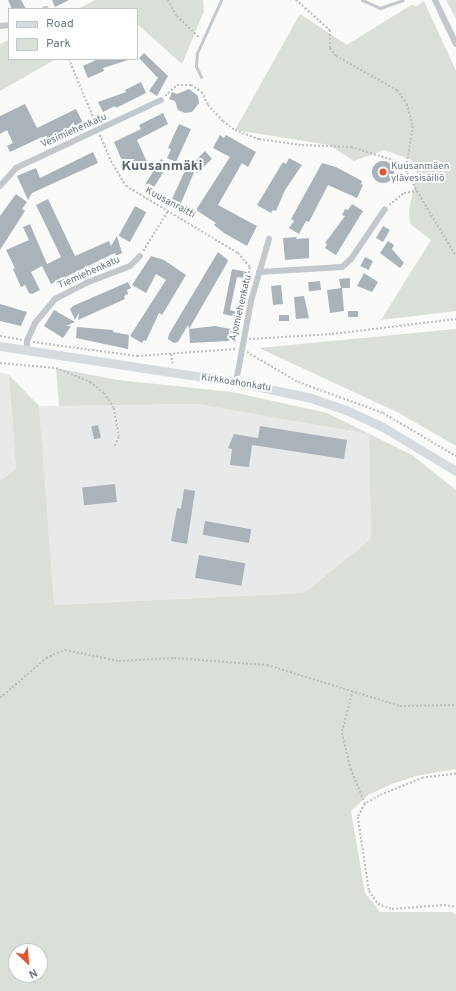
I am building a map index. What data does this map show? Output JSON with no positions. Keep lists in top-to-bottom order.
{
  "streets": {
    "street": [
      "Vesimiehenkatu",
      "Tiemiehenkatu",
      "Ajomiehenkatu",
      "Kirkkoahonkatu"
    ],
    "path": ["Kuusanraitti"]
  },
  "crossings": [
    ["Vesimiehenkatu", "Kuusanraitti"],
    ["Tiemiehenkatu", "Kirkkoahonkatu"],
    ["Ajomiehenkatu", "Kirkkoahonkatu"]
  ],
  "districts": ["Kuusanmäki"],
  "places": ["Kuusanmäen ylävesisäiliö"],
  "legend": ["Road", "Park"],
  "north": "bottom right"
}
